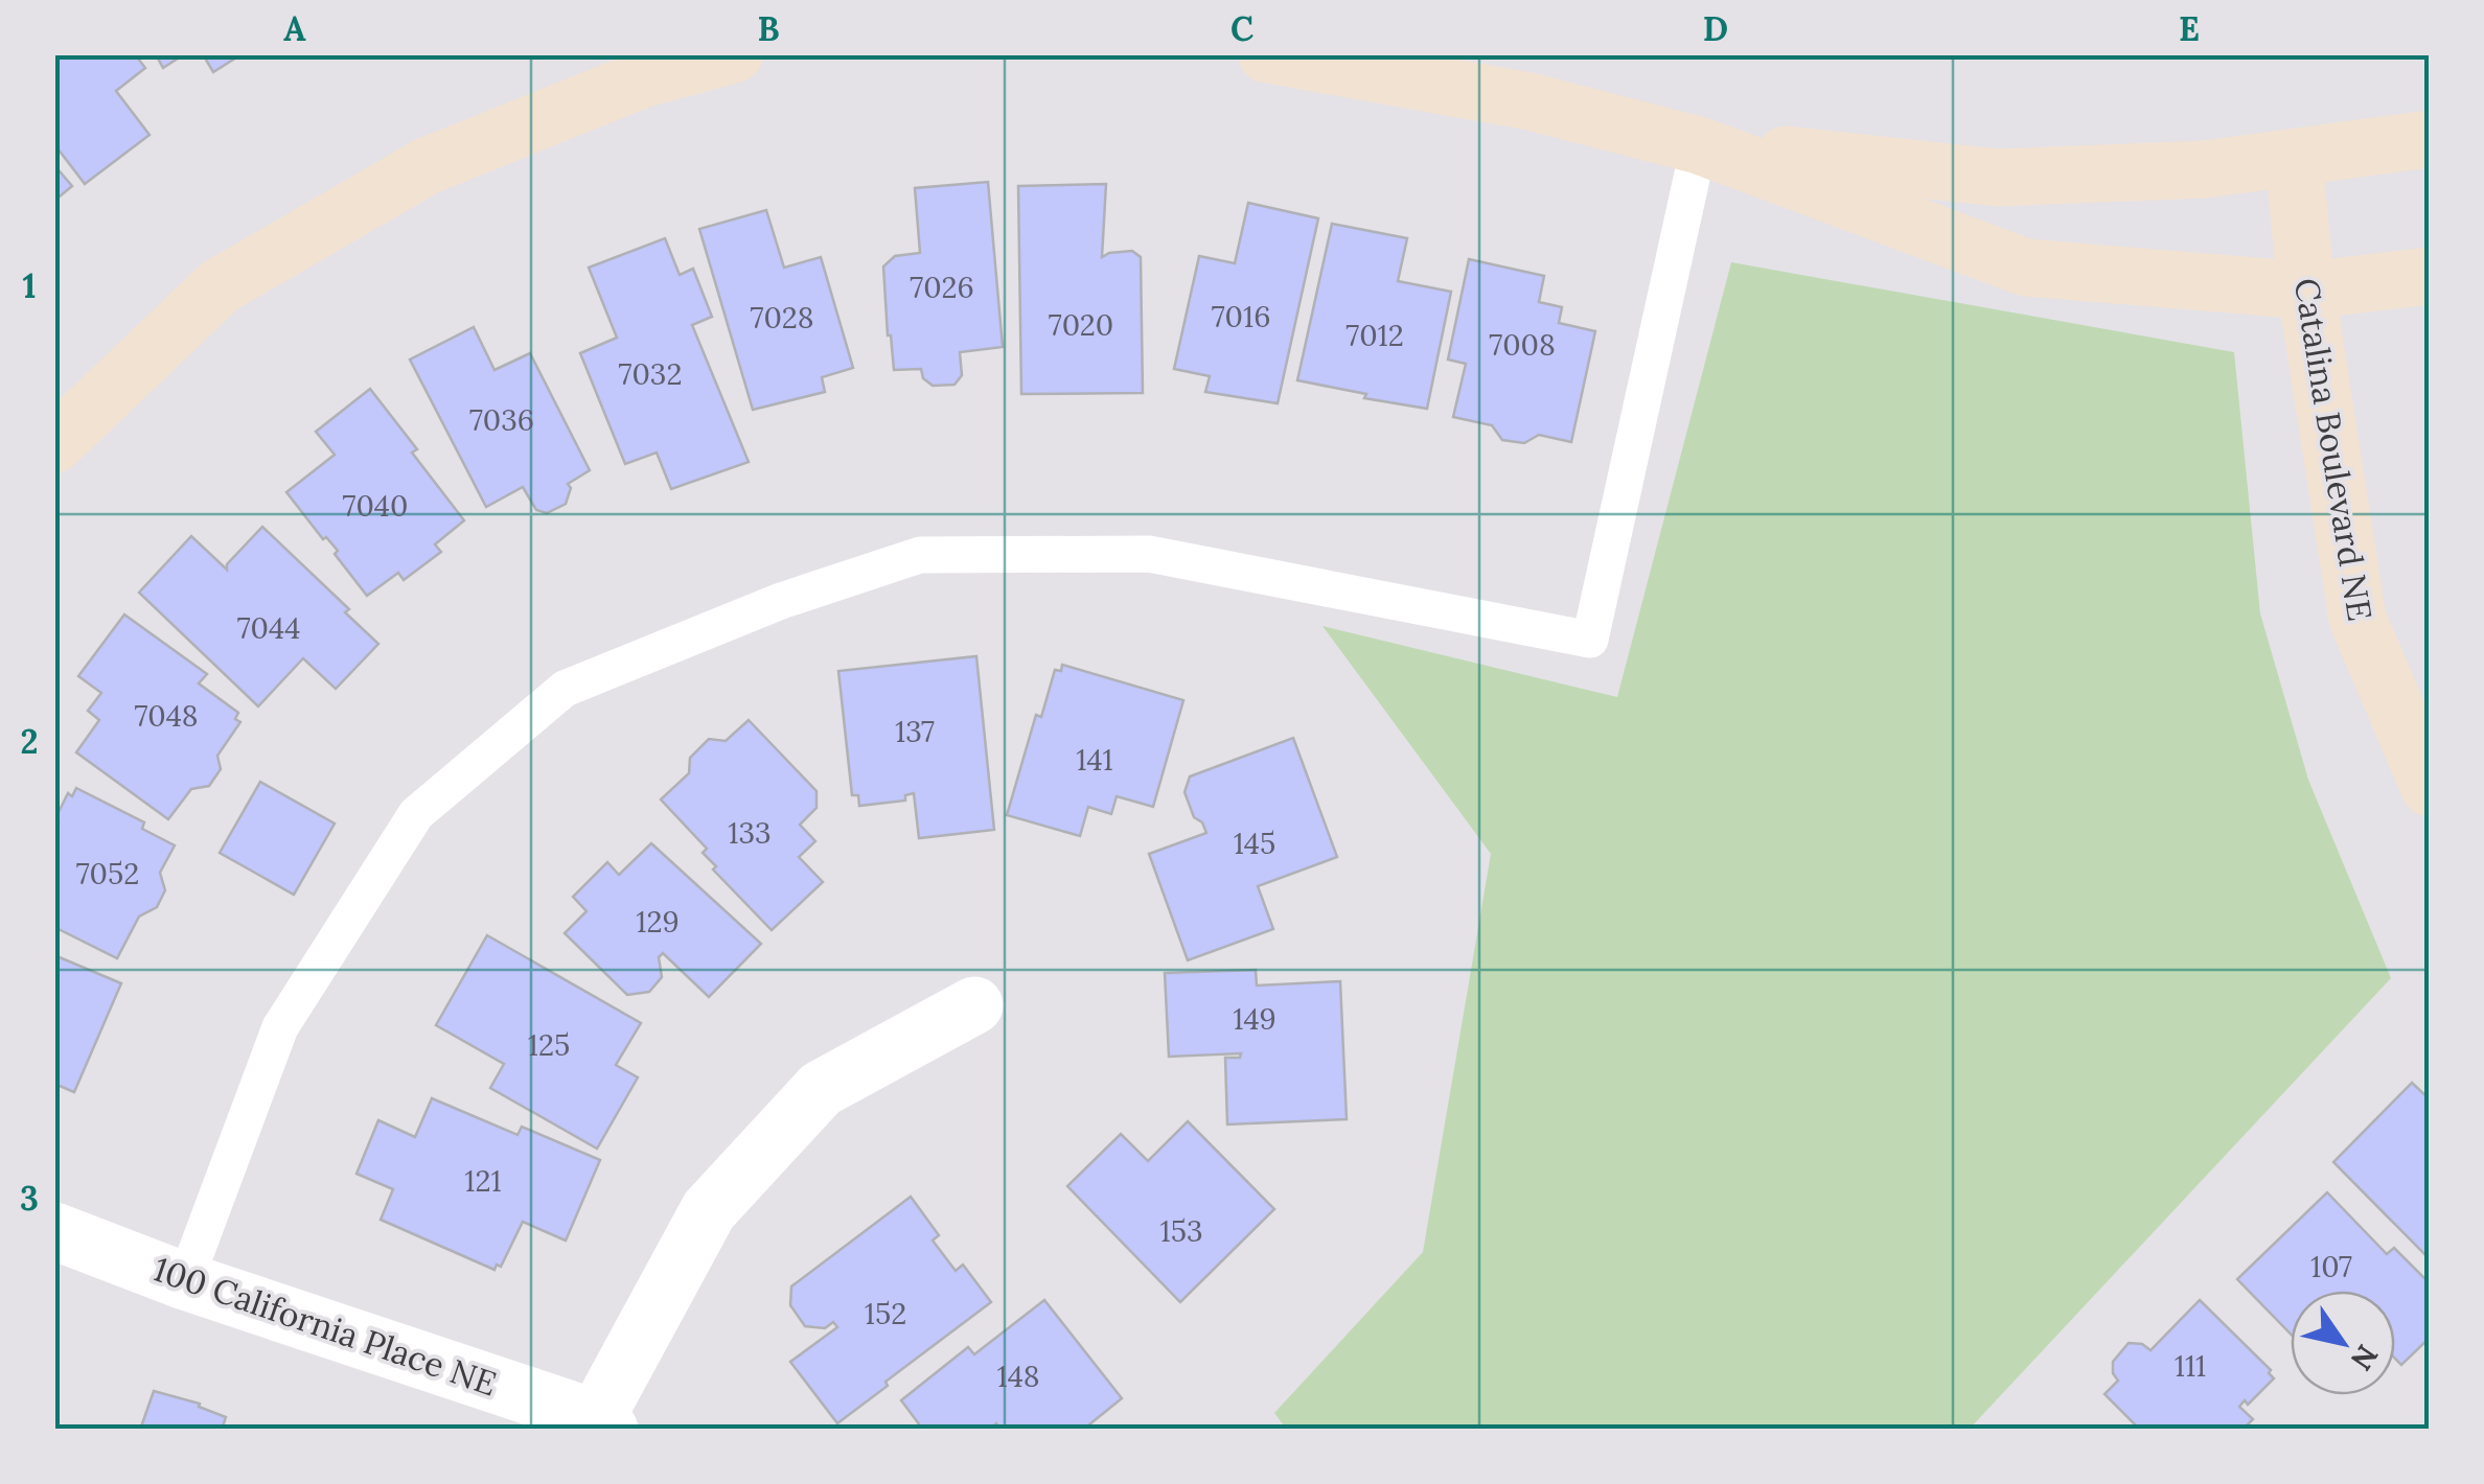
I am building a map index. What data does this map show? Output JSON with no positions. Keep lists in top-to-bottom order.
{
  "streets": {
    "street": ["Catalina Boulevard NE", "100 California Place NE"]
  },
  "house_numbers": [
    "7026",
    "7016",
    "7028",
    "7020",
    "7012",
    "7008",
    "7032",
    "7036",
    "7040",
    "7044",
    "7048",
    "137",
    "141",
    "133",
    "145",
    "7052",
    "129",
    "149",
    "125",
    "121",
    "153",
    "107",
    "152",
    "111",
    "148"
  ],
  "north": "bottom right",
  "grid": {
    "columns": [
      "A",
      "B",
      "C",
      "D",
      "E"
    ],
    "rows": ["1", "2", "3"]
  }
}
